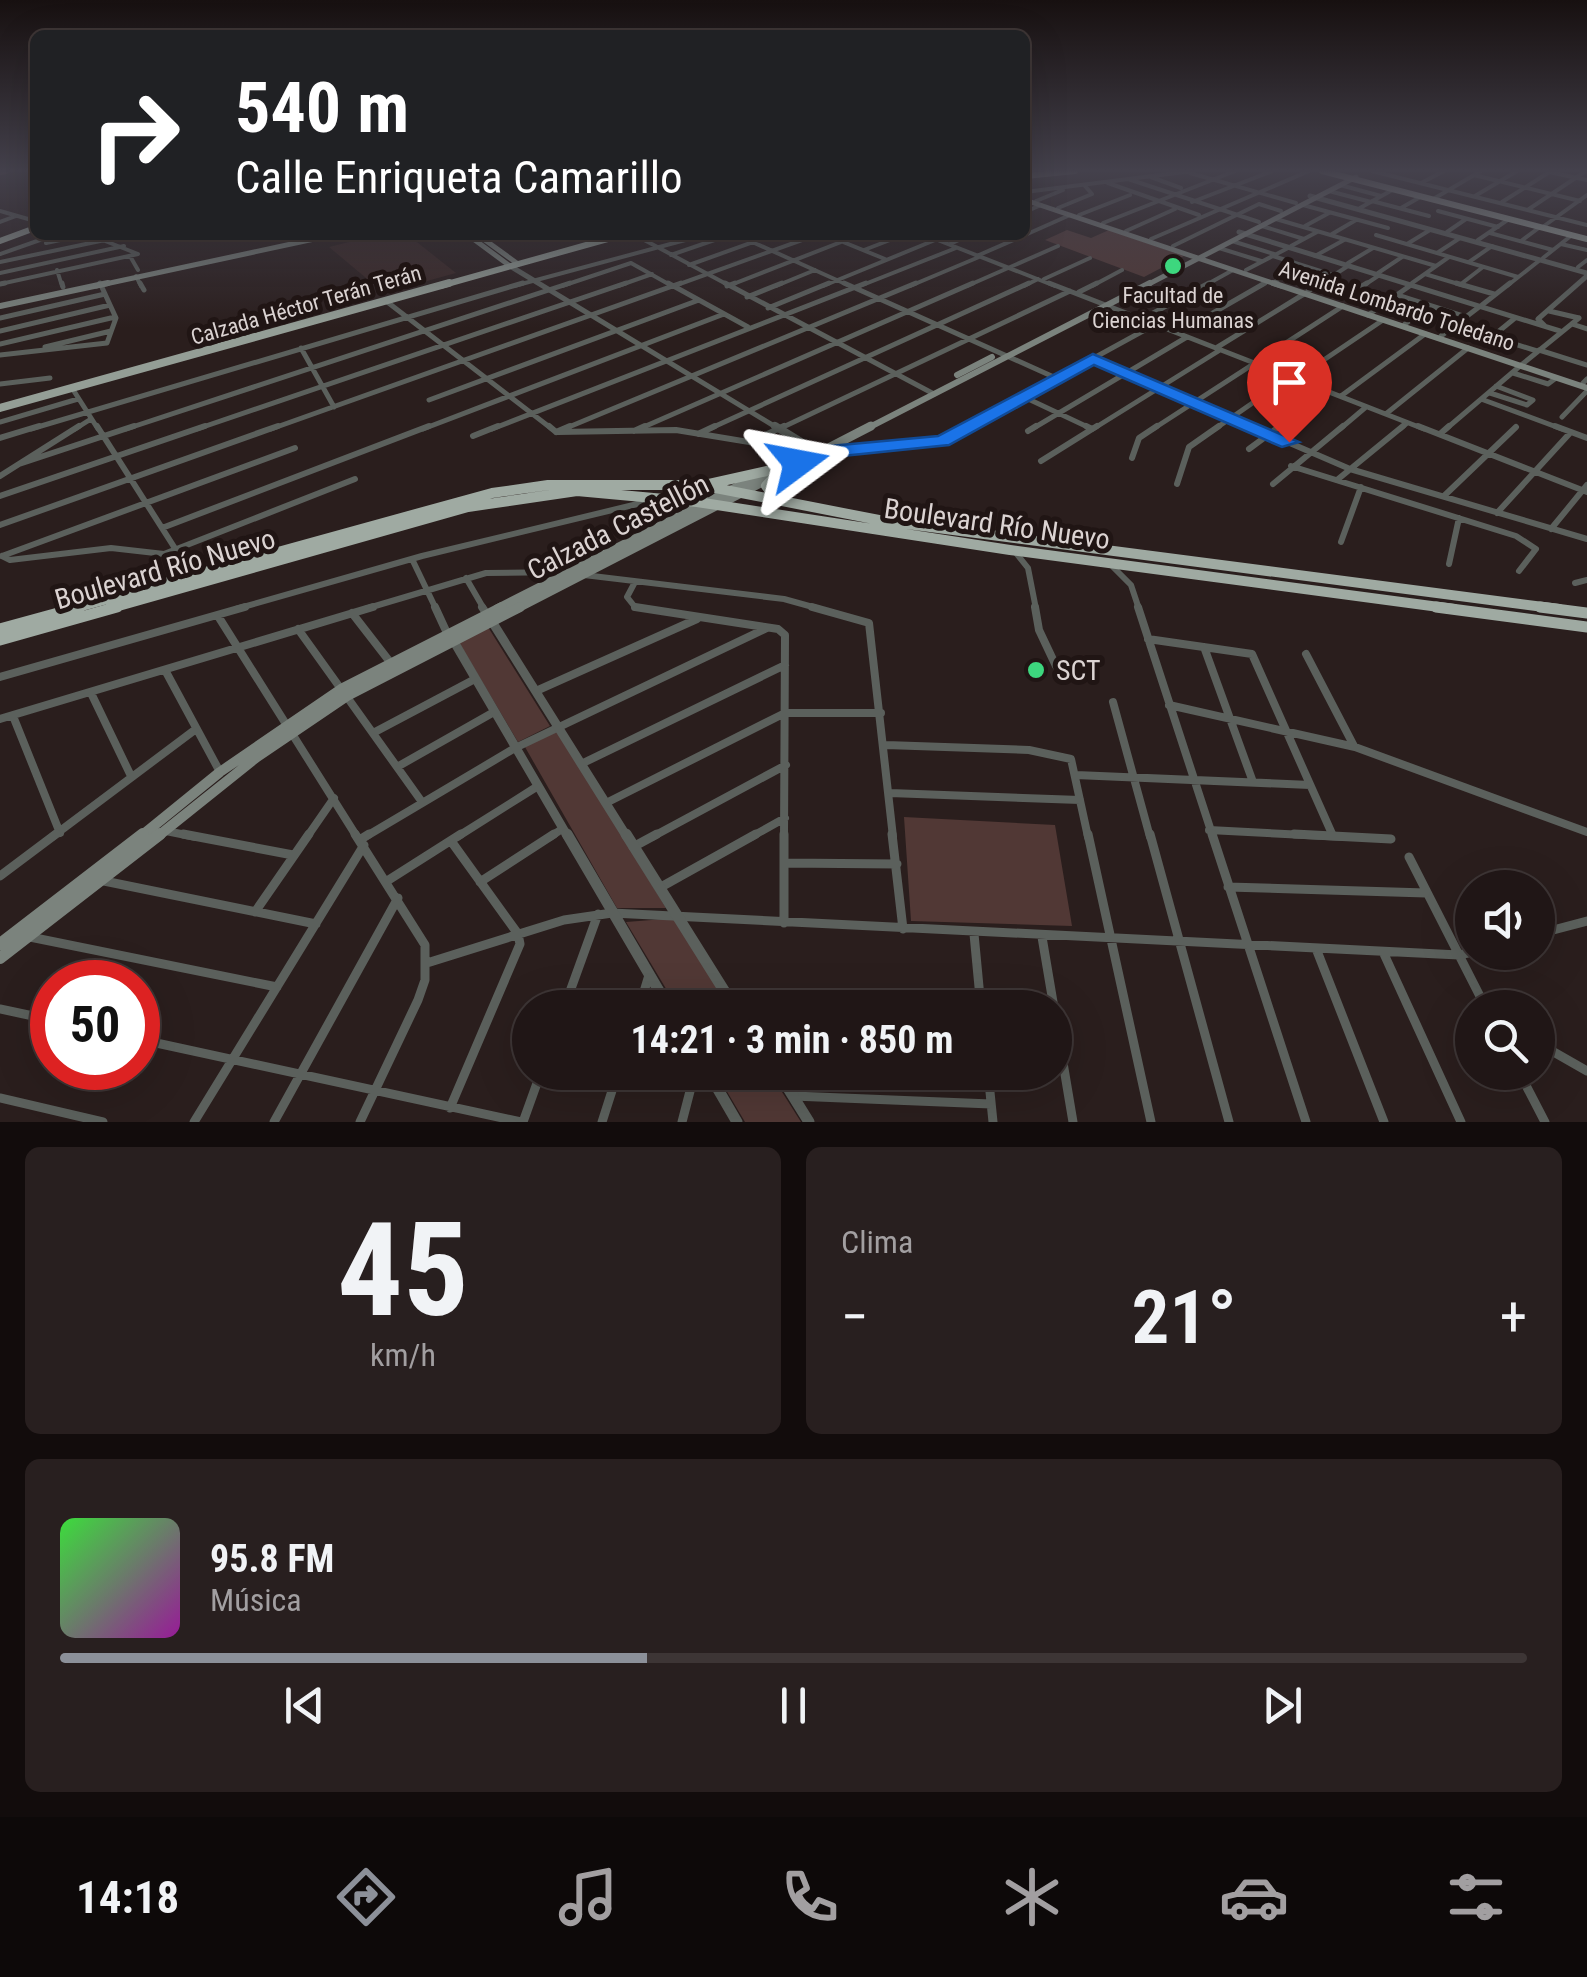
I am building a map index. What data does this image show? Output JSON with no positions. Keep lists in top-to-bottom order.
{
  "streets": {
    "highway": ["Boulevard Río Nuevo"],
    "main road": ["Calzada Héctor Terán Terán", "Avenida Lombardo Toledano", "Calzada Castellón"]
  },
  "crossings": [
    ["Avenida Lombardo Toledano", "Calzada Castellón"],
    ["Boulevard Río Nuevo", "Calzada Castellón"]
  ],
  "places": ["Facultad de Ciencias Humanas", "SCT"],
  "page": {
    "turn": ["540 m", "Calle Enriqueta Camarillo"],
    "limit": "50",
    "trip": "14:21 · 3 min · 850 m",
    "tile": [
      ["45", "km/h"],
      "Clima"
    ],
    "heat": ["−", "21°", "+"],
    "song": ["95.8 FM", "Música"],
    "tabs": "14:18"
  }
}
